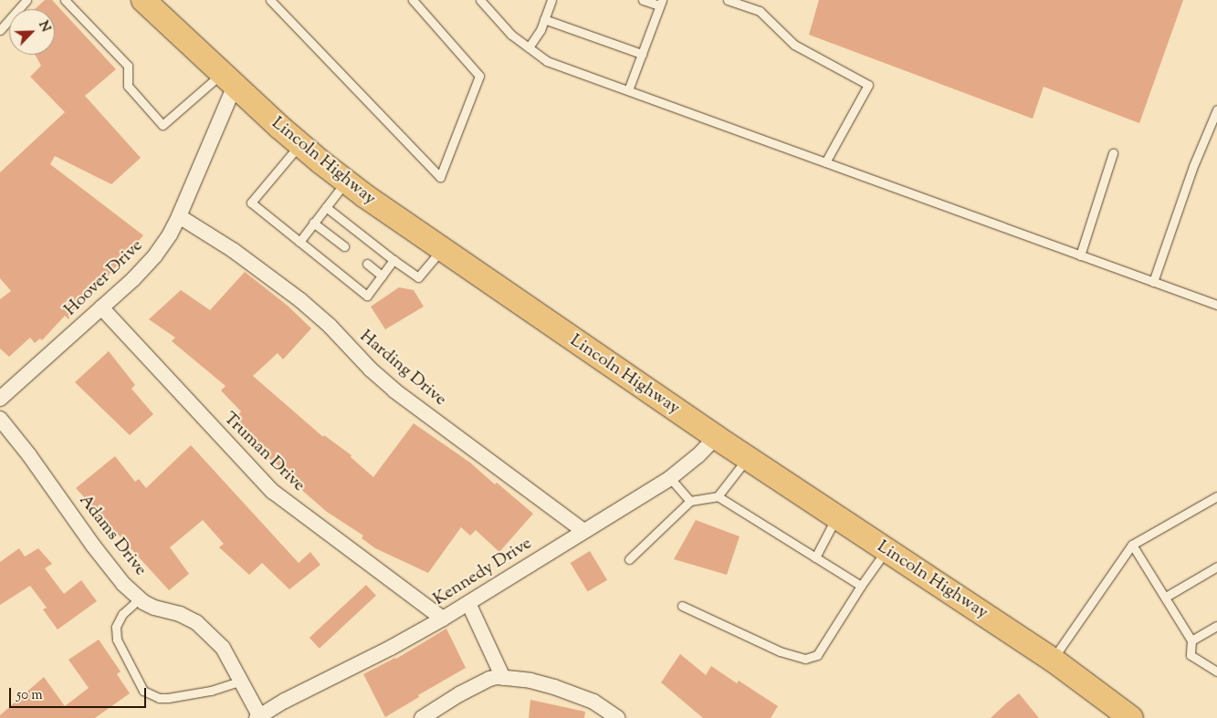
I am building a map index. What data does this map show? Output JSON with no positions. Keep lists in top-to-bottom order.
{
  "streets": {
    "main road": ["Lincoln Highway"],
    "street": [
      "Hoover Drive",
      "Harding Drive",
      "Truman Drive",
      "Adams Drive",
      "Kennedy Drive"
    ]
  },
  "crossings": [
    ["Lincoln Highway", "Hoover Drive"],
    ["Lincoln Highway", "Kennedy Drive"],
    ["Hoover Drive", "Harding Drive"],
    ["Hoover Drive", "Truman Drive"],
    ["Harding Drive", "Kennedy Drive"],
    ["Truman Drive", "Kennedy Drive"],
    ["Adams Drive", "Kennedy Drive"]
  ],
  "scale_bar": "50 m",
  "north": "top right"
}
